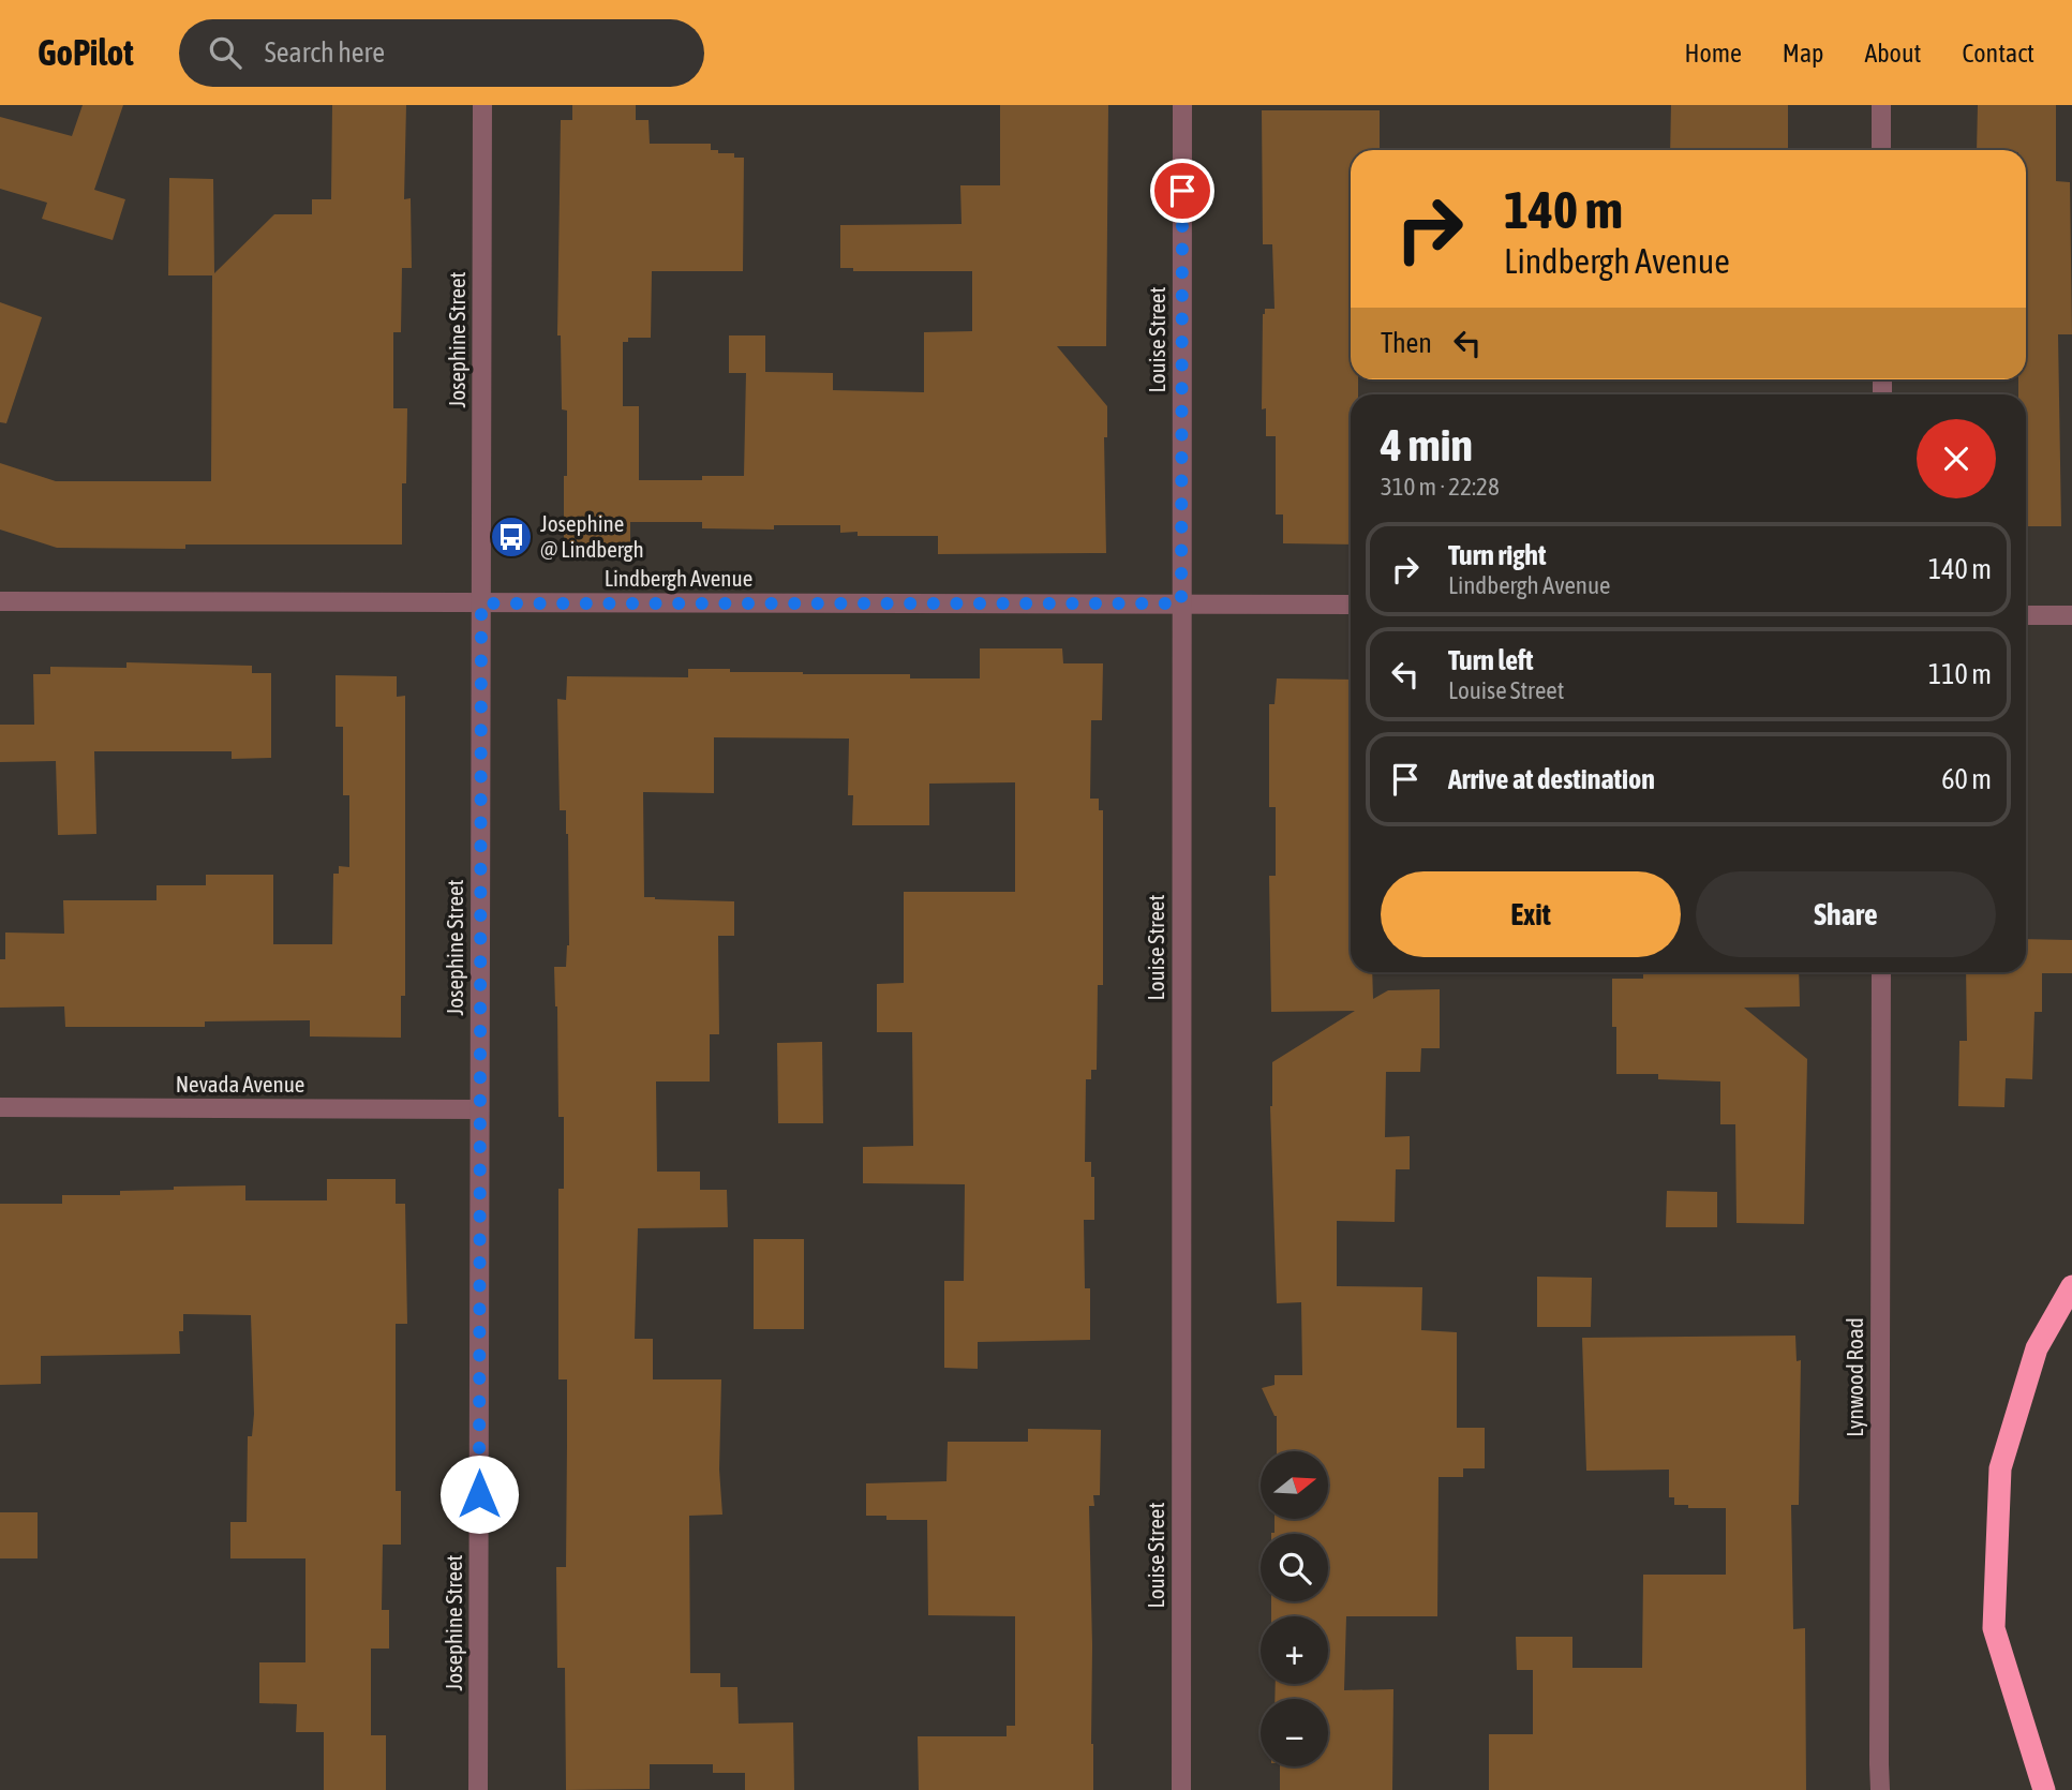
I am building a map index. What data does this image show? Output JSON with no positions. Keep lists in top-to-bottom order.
{
  "streets": {
    "street": [
      "Josephine Street",
      "Louise Street",
      "Lindbergh Avenue",
      "Nevada Avenue",
      "Lynwood Road"
    ]
  },
  "crossings": [
    ["Josephine Street", "Lindbergh Avenue"],
    ["Josephine Street", "Nevada Avenue"],
    ["Louise Street", "Lindbergh Avenue"]
  ],
  "places": {
    "bus stop": ["Josephine @ Lindbergh"]
  },
  "north": "right",
  "page": {
    "header": "GoPilot",
    "search": "Search here",
    "nav": [
      "Home",
      "Map",
      "About",
      "Contact"
    ],
    "turn": ["140 m", "Lindbergh Avenue"],
    "then": "Then",
    "heading": ["4 min", "310 m · 22:28"],
    "list": [
      {
        "name": "Turn right",
        "note": "Lindbergh Avenue",
        "value": "140 m"
      },
      {
        "name": "Turn left",
        "note": "Louise Street",
        "value": "110 m"
      },
      {
        "name": "Arrive at destination",
        "value": "60 m"
      }
    ],
    "buttons": ["Exit", "Share"],
    "map_buttons": ["+", "−"]
  }
}
